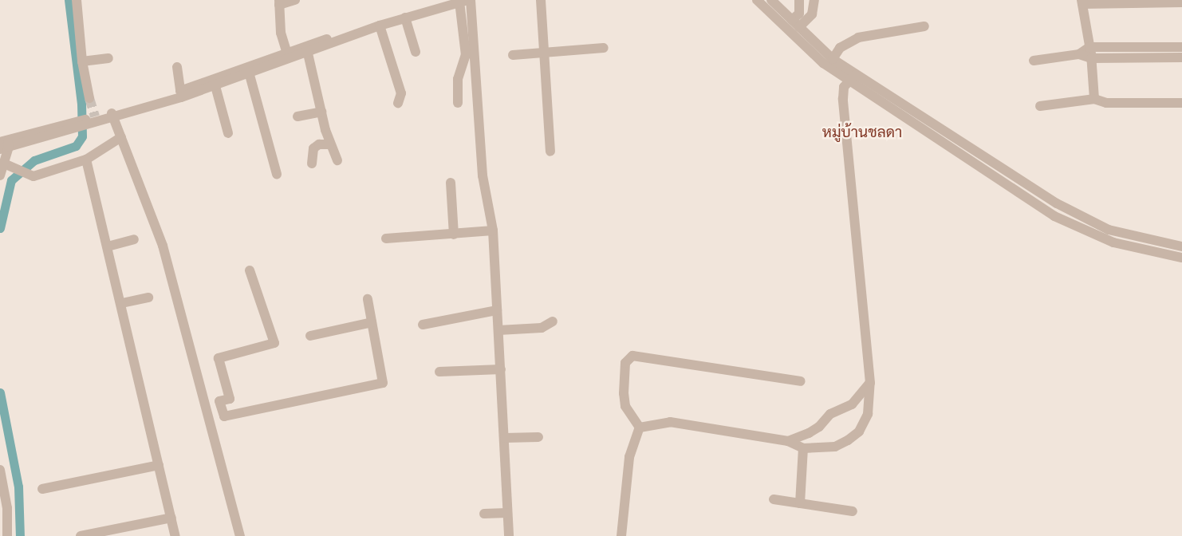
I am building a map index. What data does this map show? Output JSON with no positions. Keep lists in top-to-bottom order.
{
  "districts": ["หมู่บ้านชลดา"]
}
